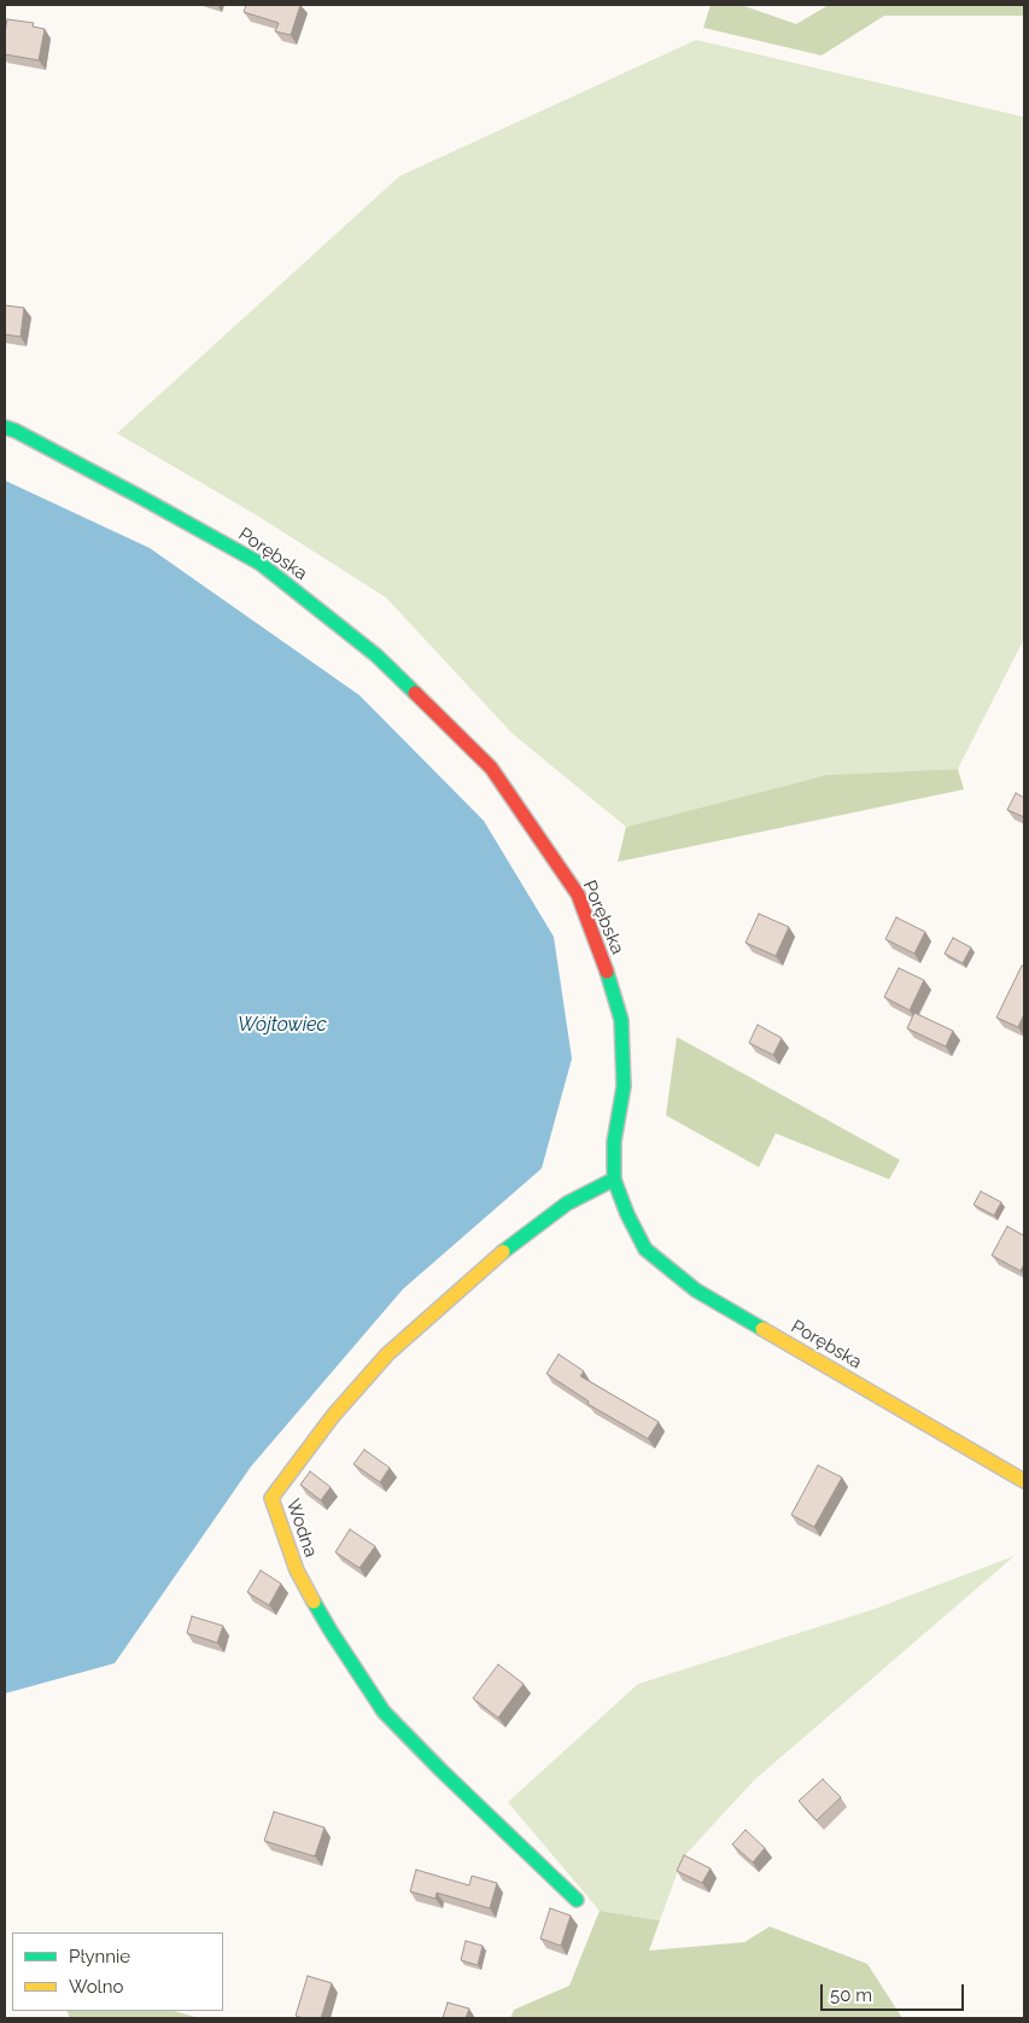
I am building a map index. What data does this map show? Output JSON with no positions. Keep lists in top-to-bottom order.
{
  "streets": {
    "street": ["Porębska", "Wodna"]
  },
  "crossings": [
    ["Porębska", "Wodna"]
  ],
  "water": ["Wójtowiec"],
  "legend": ["Płynnie", "Wolno"],
  "scale_bar": "50 m"
}
